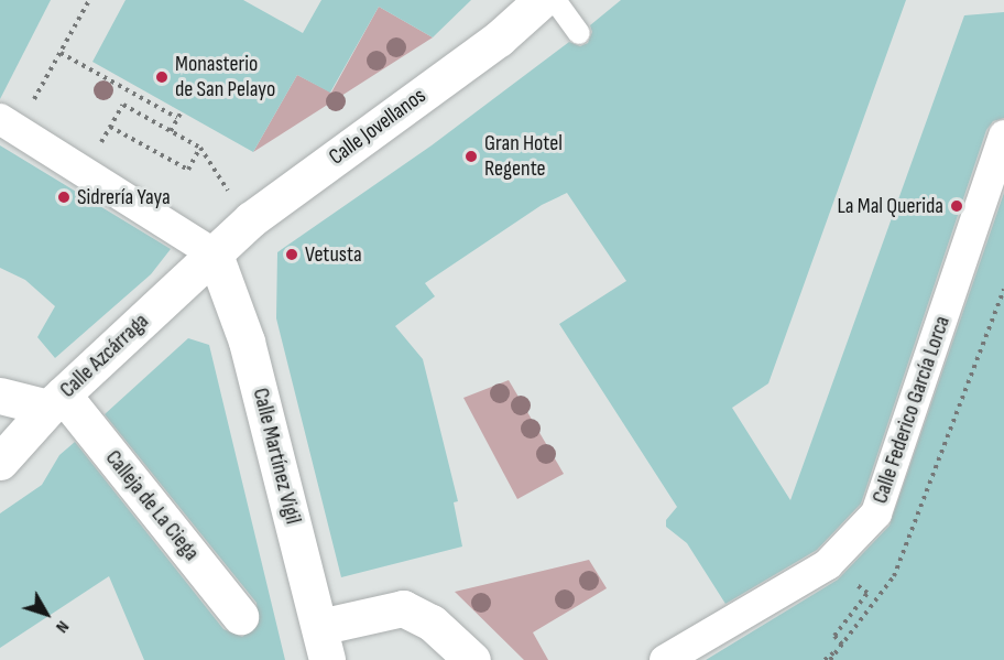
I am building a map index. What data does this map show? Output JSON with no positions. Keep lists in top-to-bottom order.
{
  "streets": {
    "street": [
      "Calle Jovellanos",
      "Calle Azcárraga",
      "Calle Federico García Lorca",
      "Calle Martínez Vigil",
      "Calleja de La Ciega"
    ]
  },
  "crossings": [
    ["Calle Jovellanos", "Calle Azcárraga"],
    ["Calle Jovellanos", "Calle Martínez Vigil"],
    ["Calle Azcárraga", "Calle Martínez Vigil"],
    ["Calle Azcárraga", "Calleja de La Ciega"]
  ],
  "places": [
    "Monasterio de San Pelayo",
    "Gran Hotel Regente",
    "Sidrería Yaya",
    "La Mal Querida",
    "Vetusta"
  ],
  "north": "bottom right"
}
